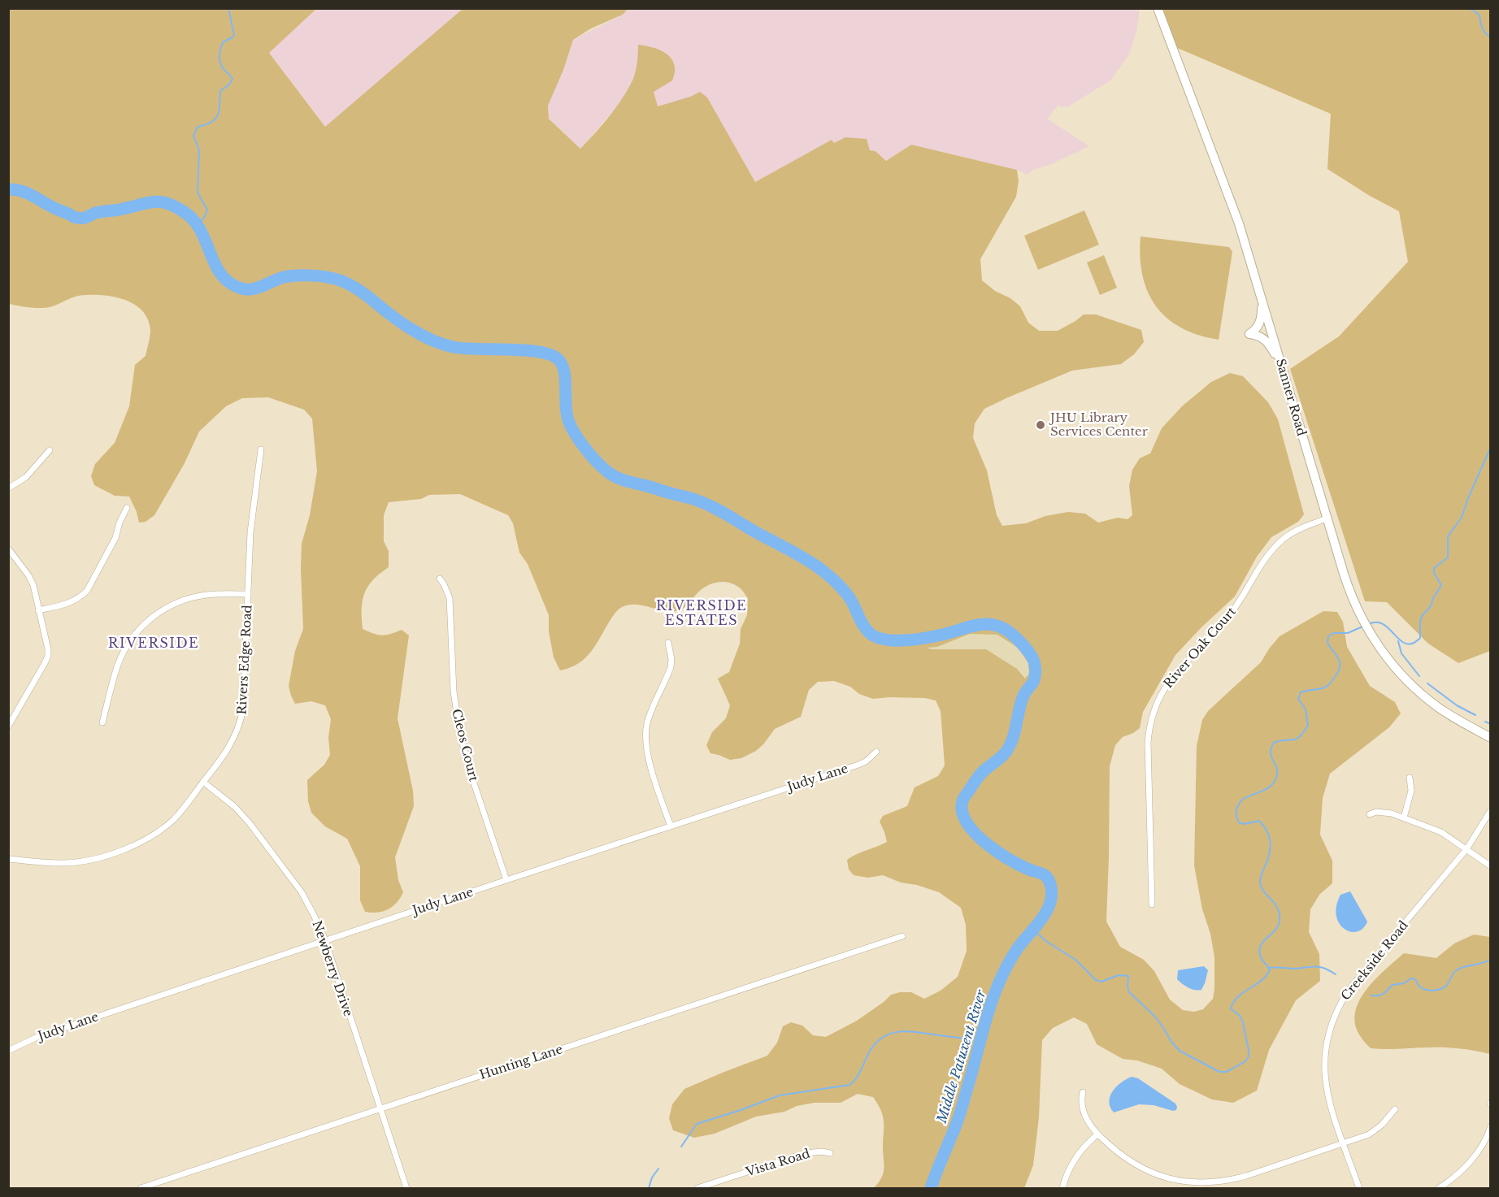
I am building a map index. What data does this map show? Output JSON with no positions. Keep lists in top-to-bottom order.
{
  "streets": {
    "main road": ["Sanner Road"],
    "street": [
      "River Oak Court",
      "Rivers Edge Road",
      "Cleos Court",
      "Judy Lane",
      "Creekside Road",
      "Newberry Drive",
      "Hunting Lane",
      "Vista Road"
    ]
  },
  "crossings": [
    ["Sanner Road", "River Oak Court"],
    ["Rivers Edge Road", "Newberry Drive"],
    ["Cleos Court", "Judy Lane"],
    ["Judy Lane", "Newberry Drive"],
    ["Newberry Drive", "Hunting Lane"]
  ],
  "districts": ["RIVERSIDE ESTATES", "RIVERSIDE"],
  "water": ["Middle Patuxent River"],
  "places": ["JHU Library Services Center"]
}
